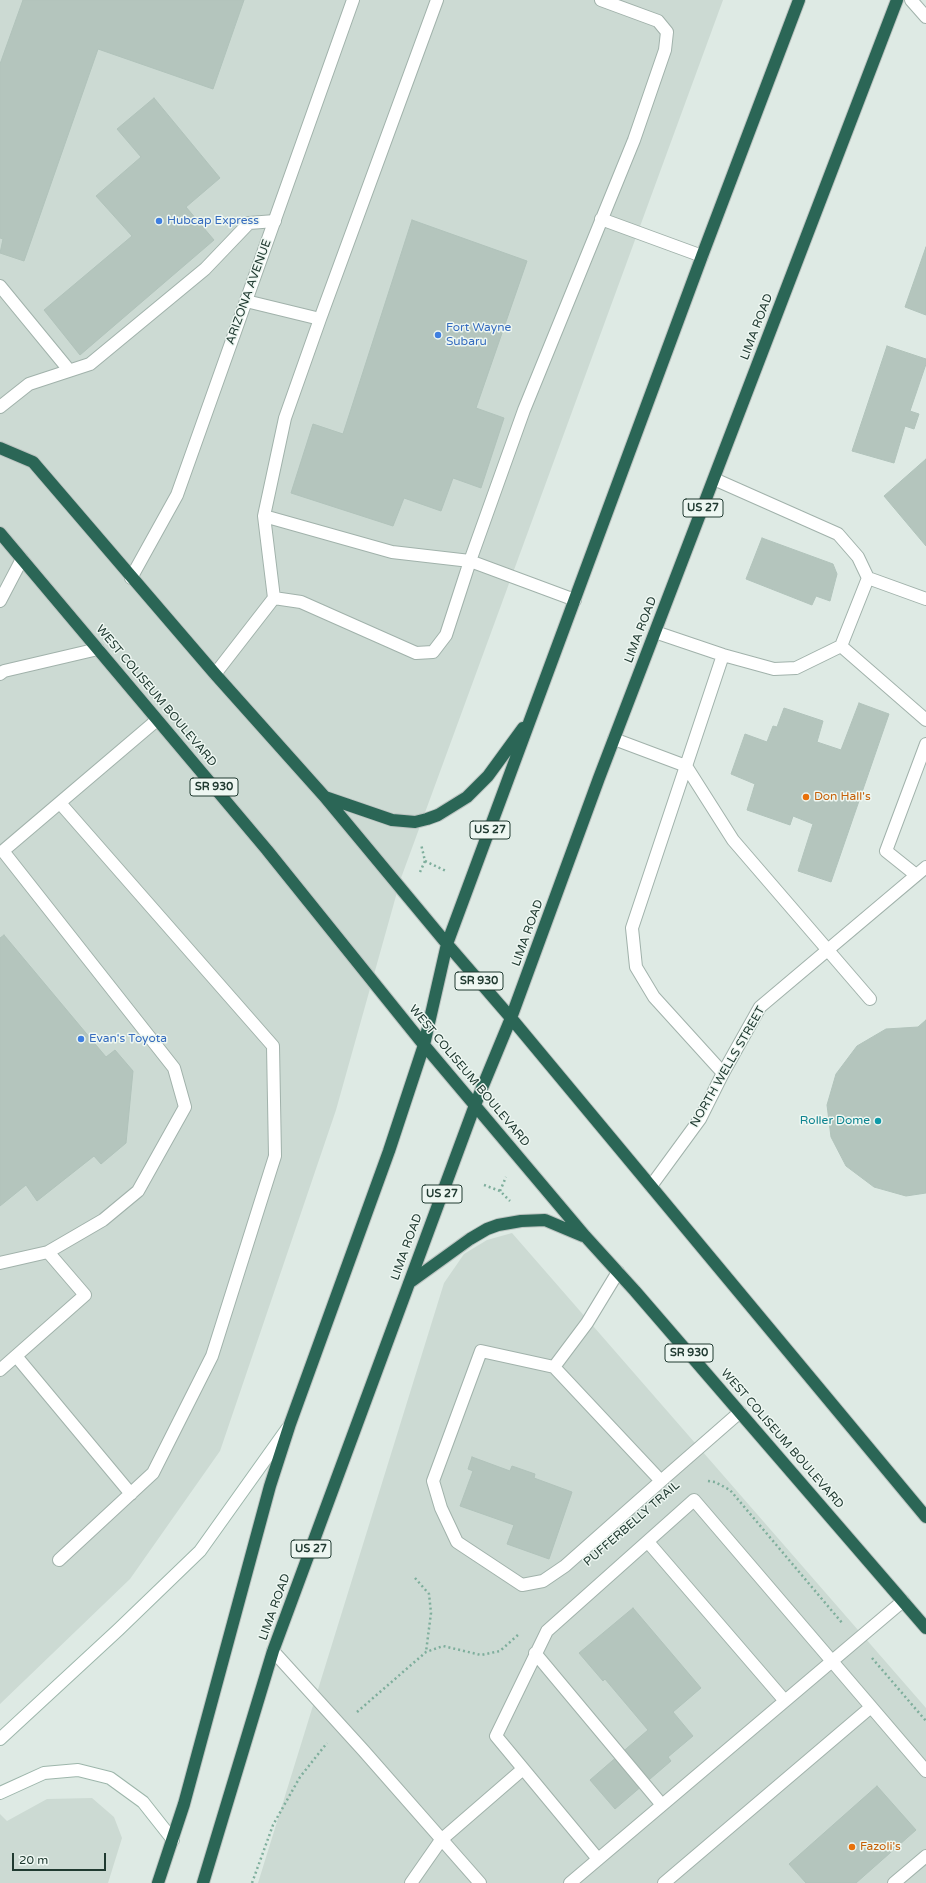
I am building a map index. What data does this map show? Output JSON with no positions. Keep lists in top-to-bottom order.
{
  "streets": {
    "highway": [
      "LIMA ROAD",
      "US 27",
      "WEST COLISEUM BOULEVARD",
      "SR 930"
    ],
    "street": ["ARIZONA AVENUE", "NORTH WELLS STREET"]
  },
  "crossings": [
    ["ARIZONA AVENUE", "SR 930"],
    ["LIMA ROAD", "WEST COLISEUM BOULEVARD"],
    ["LIMA ROAD", "SR 930"],
    ["US 27", "WEST COLISEUM BOULEVARD"],
    ["US 27", "SR 930"],
    ["SR 930", "NORTH WELLS STREET"]
  ],
  "places": [
    "Hubcap Express",
    "Fort Wayne Subaru",
    "Don Hall's",
    "Evan's Toyota",
    "Roller Dome",
    "Fazoli's"
  ],
  "scale_bar": "20 m"
}
